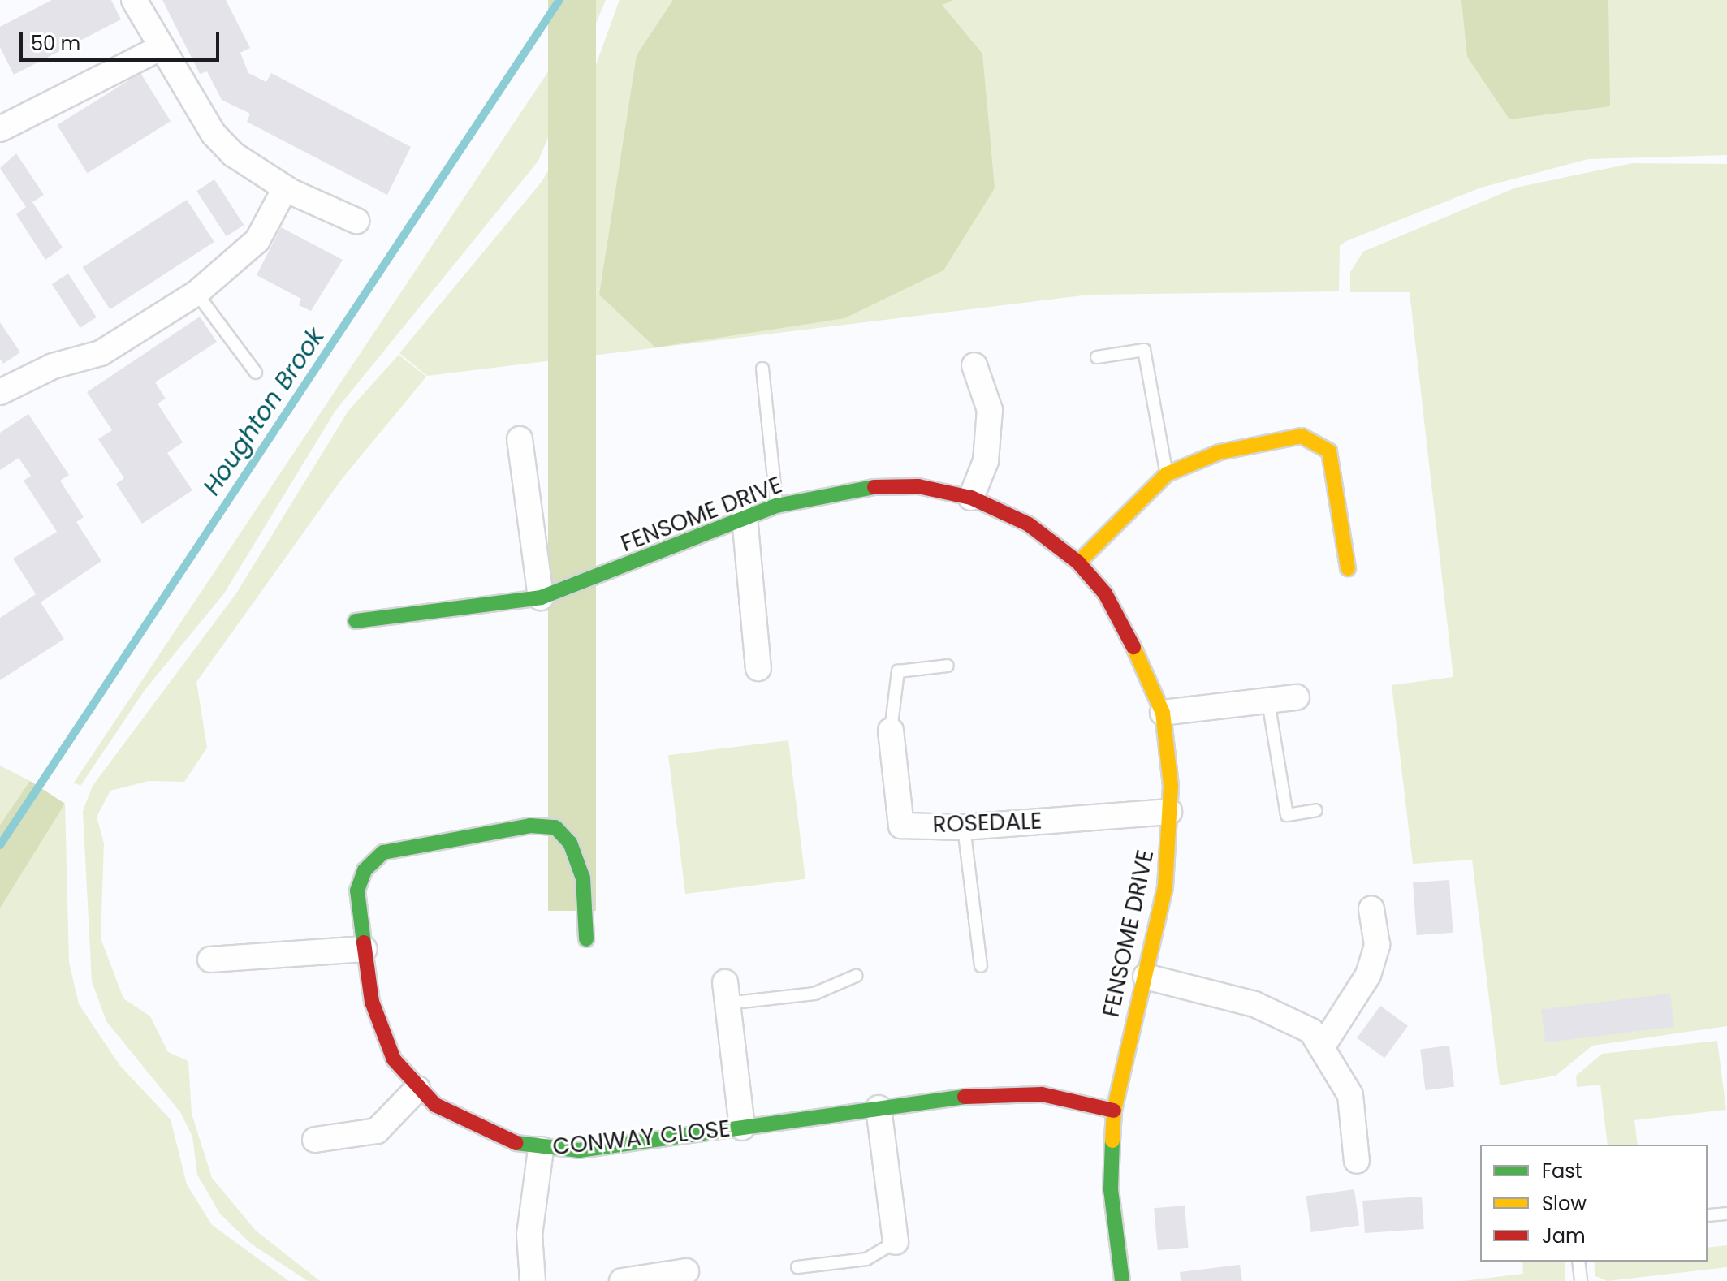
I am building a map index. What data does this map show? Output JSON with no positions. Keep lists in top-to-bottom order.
{
  "streets": {
    "street": ["FENSOME DRIVE", "ROSEDALE", "CONWAY CLOSE"]
  },
  "crossings": [
    ["FENSOME DRIVE", "ROSEDALE"],
    ["FENSOME DRIVE", "CONWAY CLOSE"]
  ],
  "water": ["Houghton Brook"],
  "legend": ["Fast", "Slow", "Jam"],
  "scale_bar": "50 m"
}
